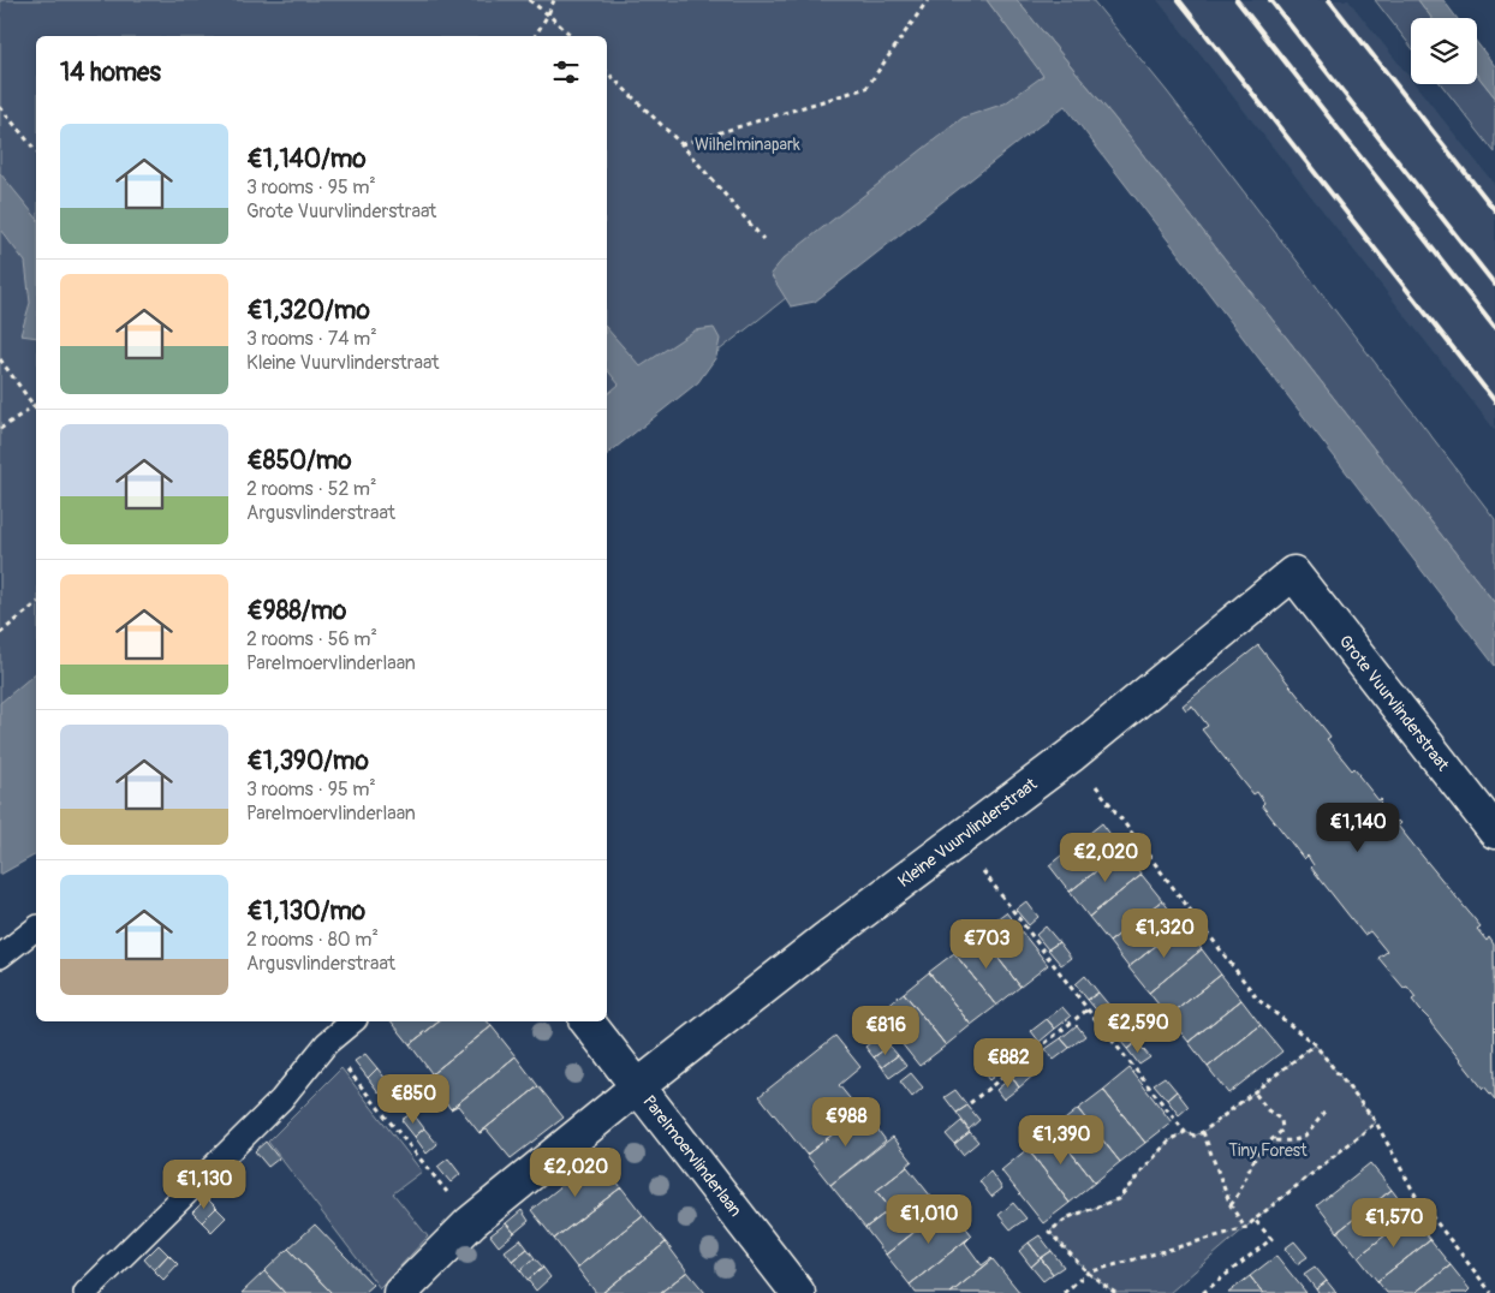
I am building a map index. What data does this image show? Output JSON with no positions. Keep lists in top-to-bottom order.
{
  "streets": {
    "street": ["Grote Vuurvlinderstraat", "Kleine Vuurvlinderstraat", "Parelmoervlinderlaan"]
  },
  "crossings": [
    ["Grote Vuurvlinderstraat", "Kleine Vuurvlinderstraat"],
    ["Kleine Vuurvlinderstraat", "Parelmoervlinderlaan"]
  ],
  "parks": ["Wilhelminapark", "Tiny Forest"],
  "page": {
    "heading": "14 homes",
    "list": [
      {
        "name": "€1,140/mo",
        "note": "3 rooms · 95 m² · Grote Vuurvlinderstraat"
      },
      {
        "name": "€1,320/mo",
        "note": "3 rooms · 74 m² · Kleine Vuurvlinderstraat"
      },
      {
        "name": "€850/mo",
        "note": "2 rooms · 52 m² · Argusvlinderstraat"
      },
      {
        "name": "€988/mo",
        "note": "2 rooms · 56 m² · Parelmoervlinderlaan"
      },
      {
        "name": "€1,390/mo",
        "note": "3 rooms · 95 m² · Parelmoervlinderlaan"
      },
      {
        "name": "€1,130/mo",
        "note": "2 rooms · 80 m² · Argusvlinderstraat"
      }
    ],
    "price": [
      "€1,140",
      "€2,020",
      "€1,320",
      "€703",
      "€2,590",
      "€816",
      "€882",
      "€850",
      "€988",
      "€1,390",
      "€2,020",
      "€1,130",
      "€1,010",
      "€1,570"
    ]
  }
}
